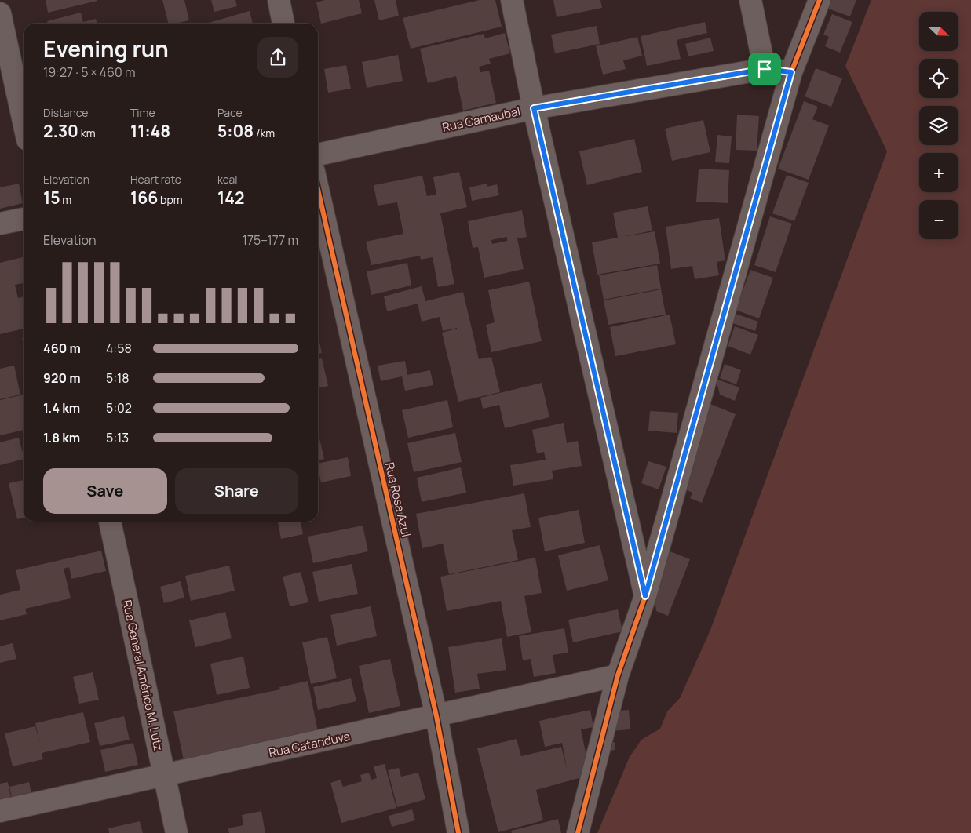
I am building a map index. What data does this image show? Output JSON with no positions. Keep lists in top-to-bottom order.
{
  "streets": {
    "street": [
      "Rua Carnaubal",
      "Rua Rosa Azul",
      "Rua General Américo M. Lutz",
      "Rua Catanduva"
    ]
  },
  "crossings": [
    ["Rua Rosa Azul", "Rua Catanduva"],
    ["Rua General Américo M. Lutz", "Rua Catanduva"]
  ],
  "north": "bottom right",
  "page": {
    "map_buttons": ["+", "−"],
    "heading": ["Evening run", "19:27 · 5 × 460 m"],
    "stats": [
      ["Distance", "2.30 km"],
      ["Time", "11:48"],
      ["Pace", "5:08 /km"],
      ["Elevation", "15 m"],
      ["Heart rate", "166 bpm"],
      ["kcal", "142"]
    ],
    "chart": ["Elevation", "175–177 m"],
    "list": [
      {
        "name": "460 m",
        "note": "4:58"
      },
      {
        "name": "920 m",
        "note": "5:18"
      },
      {
        "name": "1.4 km",
        "note": "5:02"
      },
      {
        "name": "1.8 km",
        "note": "5:13"
      }
    ],
    "buttons": ["Save", "Share"]
  }
}
